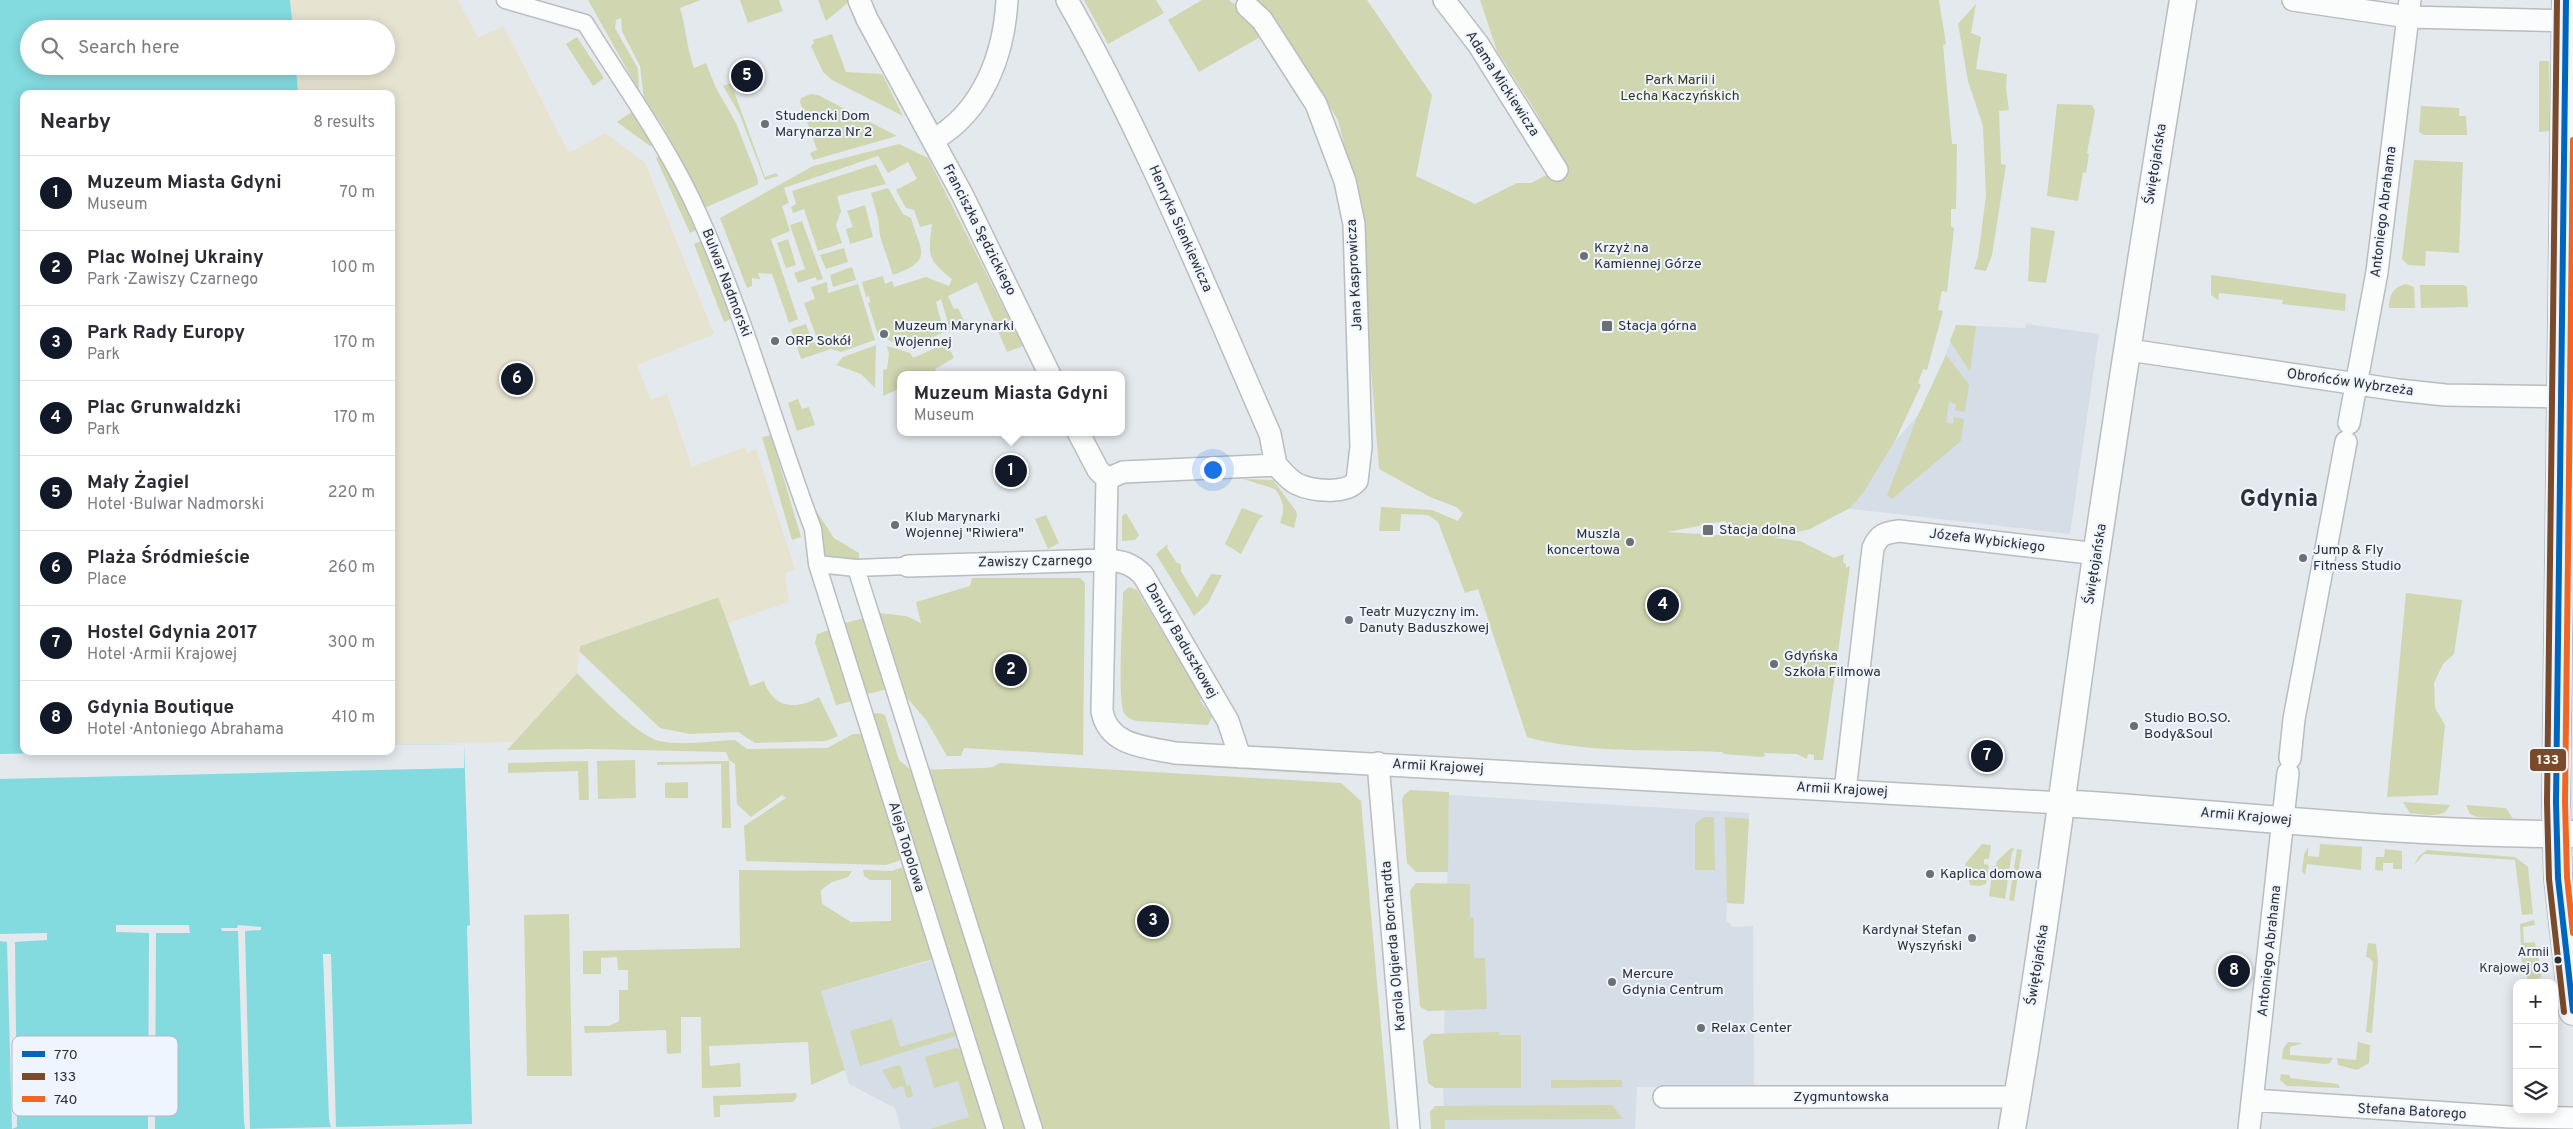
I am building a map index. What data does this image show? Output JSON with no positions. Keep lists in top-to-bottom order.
{
  "streets": {
    "street": [
      "Adama Mickiewicza",
      "Świętojańska",
      "Antoniego Abrahama",
      "Henryka Sienkiewicza",
      "Franciszka Sędzickiego",
      "Jana Kasprowicza",
      "Bulwar Nadmorski",
      "Obrońców Wybrzeża",
      "Józefa Wybickiego",
      "Zawiszy Czarnego",
      "Danuty Baduszkowej",
      "Armii Krajowej",
      "Aleja Topolowa",
      "Karola Olgierda Borchardta",
      "Zygmuntowska",
      "Stefana Batorego"
    ]
  },
  "crossings": [
    ["Świętojańska", "Obrońców Wybrzeża"],
    ["Świętojańska", "Józefa Wybickiego"],
    ["Świętojańska", "Armii Krajowej"],
    ["Świętojańska", "Zygmuntowska"],
    ["Antoniego Abrahama", "Obrońców Wybrzeża"],
    ["Antoniego Abrahama", "Armii Krajowej"],
    ["Antoniego Abrahama", "Stefana Batorego"],
    ["Henryka Sienkiewicza", "Jana Kasprowicza"],
    ["Bulwar Nadmorski", "Zawiszy Czarnego"],
    ["Bulwar Nadmorski", "Aleja Topolowa"],
    ["Józefa Wybickiego", "Armii Krajowej"],
    ["Zawiszy Czarnego", "Danuty Baduszkowej"],
    ["Zawiszy Czarnego", "Armii Krajowej"],
    ["Zawiszy Czarnego", "Aleja Topolowa"],
    ["Danuty Baduszkowej", "Armii Krajowej"],
    ["Armii Krajowej", "Karola Olgierda Borchardta"]
  ],
  "districts": ["Gdynia"],
  "parks": ["Park Marii i Lecha Kaczyńskich"],
  "places": {
    "other": [
      "Studencki Dom Marynarza Nr 2",
      "Krzyż na Kamiennej Górze",
      "Muzeum Marynarki Wojennej",
      "ORP Sokół",
      "Klub Marynarki Wojennej \"Riwiera\"",
      "Muszla koncertowa",
      "Jump & Fly Fitness Studio",
      "Teatr Muzyczny im. Danuty Baduszkowej",
      "Gdyńska Szkoła Filmowa",
      "Studio BO.SO. Body&Soul",
      "Kaplica domowa",
      "Kardynał Stefan Wyszyński",
      "Armii Krajowej 03",
      "Mercure Gdynia Centrum",
      "Relax Center"
    ],
    "transit": ["Stacja górna", "Stacja dolna"]
  },
  "lines": ["transit line 770", "transit line 133", "transit line 740"],
  "legend": ["770", "133", "740"],
  "page": {
    "search": "Search here",
    "pins": [
      "5",
      "6",
      "1",
      "4",
      "2",
      "7",
      "3",
      "8"
    ],
    "heading": ["Nearby", "8 results"],
    "list": [
      {
        "mark": "1",
        "name": "Muzeum Miasta Gdyni",
        "note": "Museum",
        "value": "70 m"
      },
      {
        "mark": "2",
        "name": "Plac Wolnej Ukrainy",
        "note": "Park · Zawiszy Czarnego",
        "value": "100 m"
      },
      {
        "mark": "3",
        "name": "Park Rady Europy",
        "note": "Park",
        "value": "170 m"
      },
      {
        "mark": "4",
        "name": "Plac Grunwaldzki",
        "note": "Park",
        "value": "170 m"
      },
      {
        "mark": "5",
        "name": "Mały Żagiel",
        "note": "Hotel · Bulwar Nadmorski",
        "value": "220 m"
      },
      {
        "mark": "6",
        "name": "Plaża Śródmieście",
        "note": "Place",
        "value": "260 m"
      },
      {
        "mark": "7",
        "name": "Hostel Gdynia 2017",
        "note": "Hotel · Armii Krajowej",
        "value": "300 m"
      },
      {
        "mark": "8",
        "name": "Gdynia Boutique",
        "note": "Hotel · Antoniego Abrahama",
        "value": "410 m"
      }
    ],
    "popup": ["Muzeum Miasta Gdyni", "Museum"],
    "map_buttons": ["+", "−"]
  }
}
